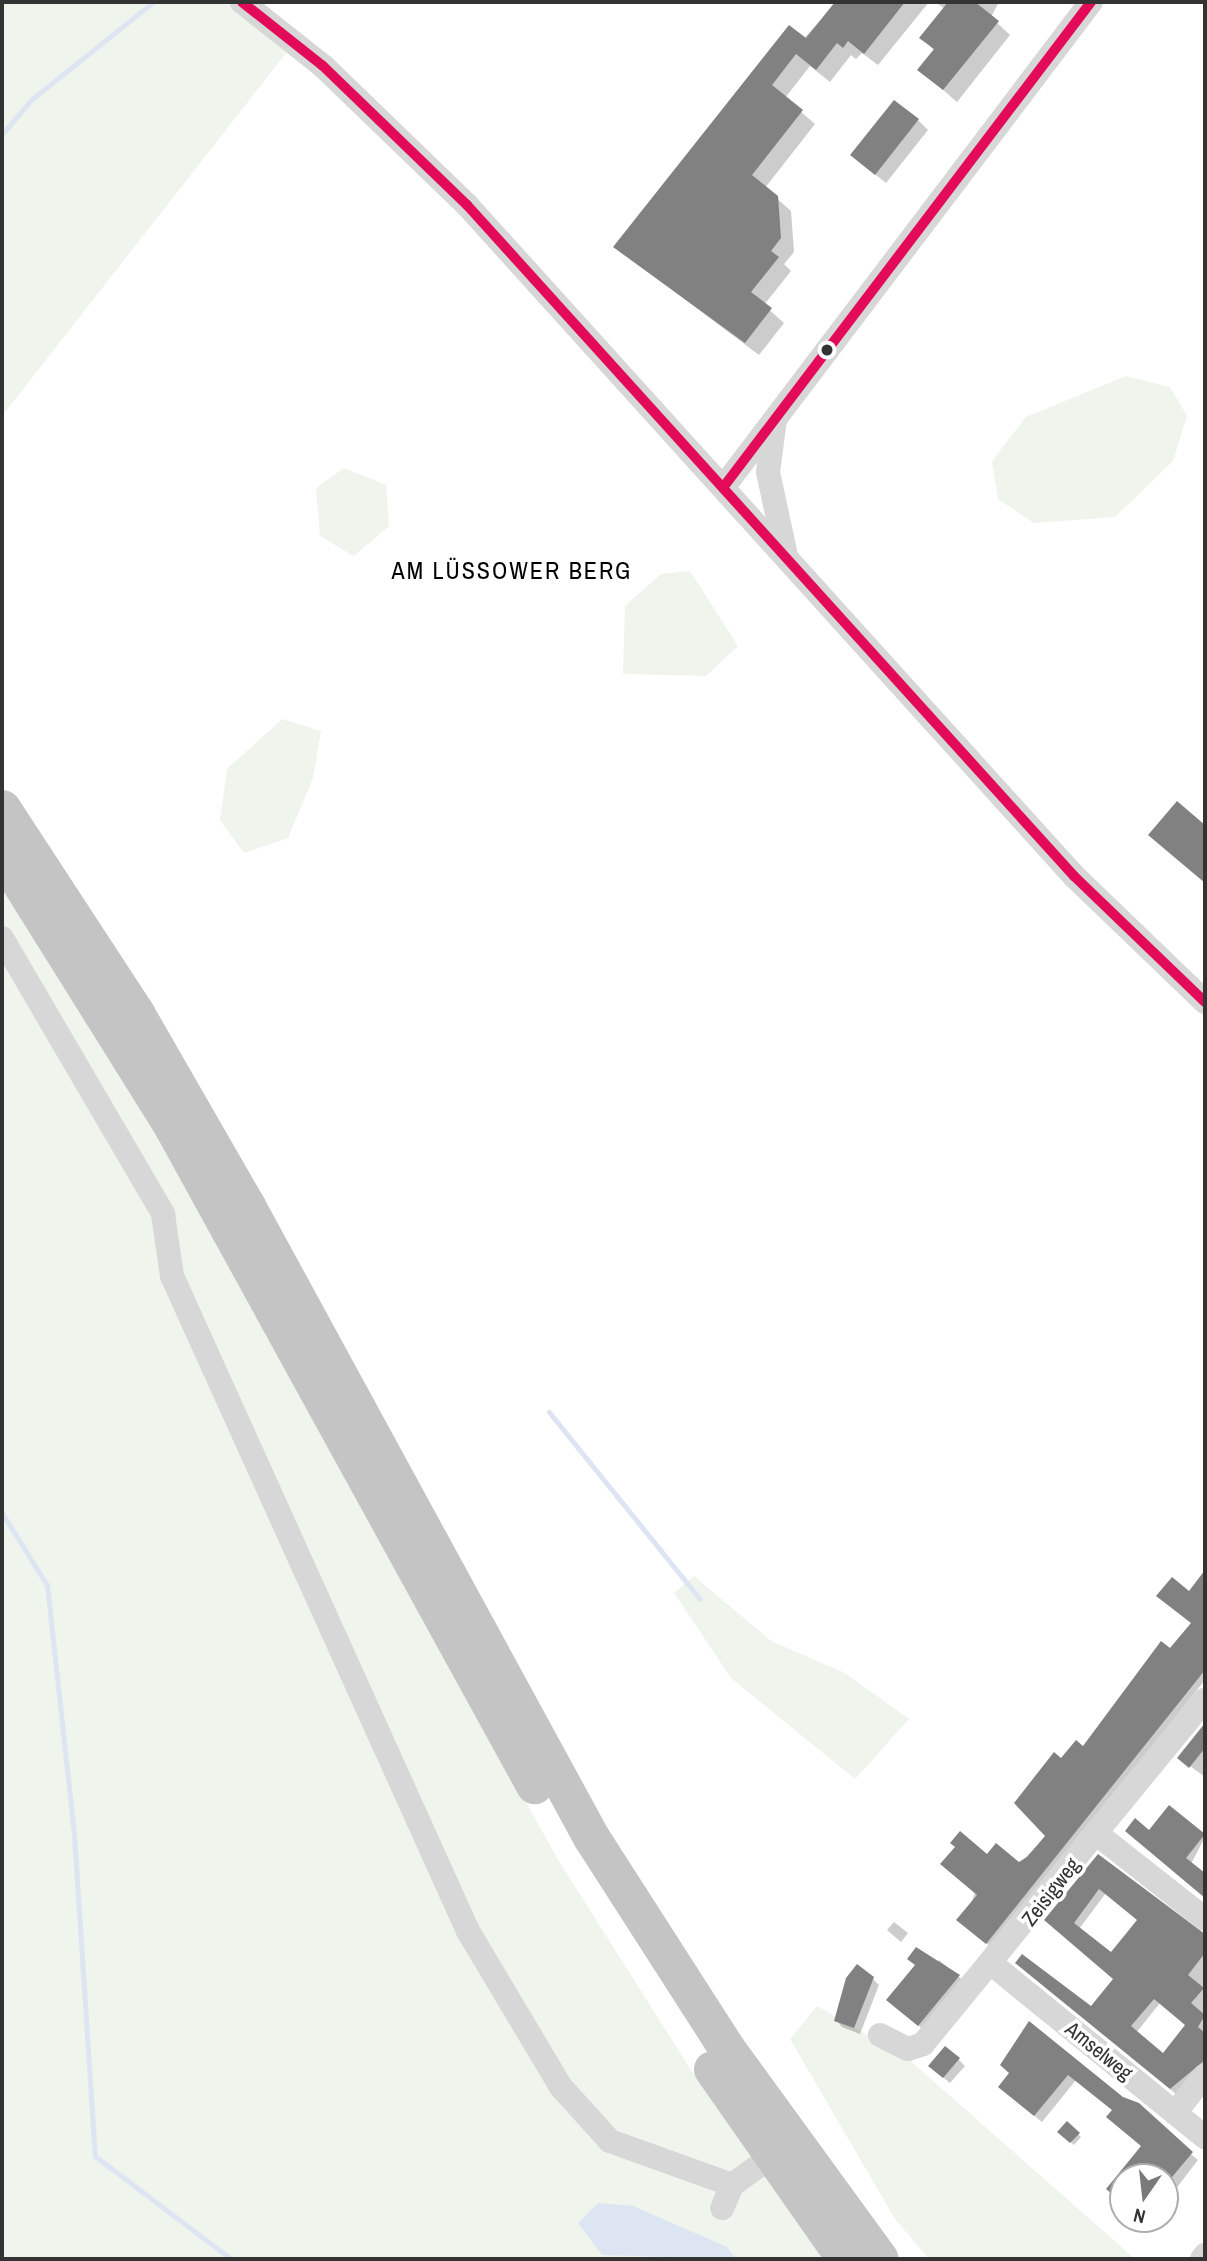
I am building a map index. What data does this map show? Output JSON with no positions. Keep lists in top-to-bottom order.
{
  "streets": {
    "street": ["Zeisigweg", "Amselweg"]
  },
  "crossings": [
    ["Zeisigweg", "Amselweg"]
  ],
  "districts": ["AM LÜSSOWER BERG"],
  "north": "bottom"
}
